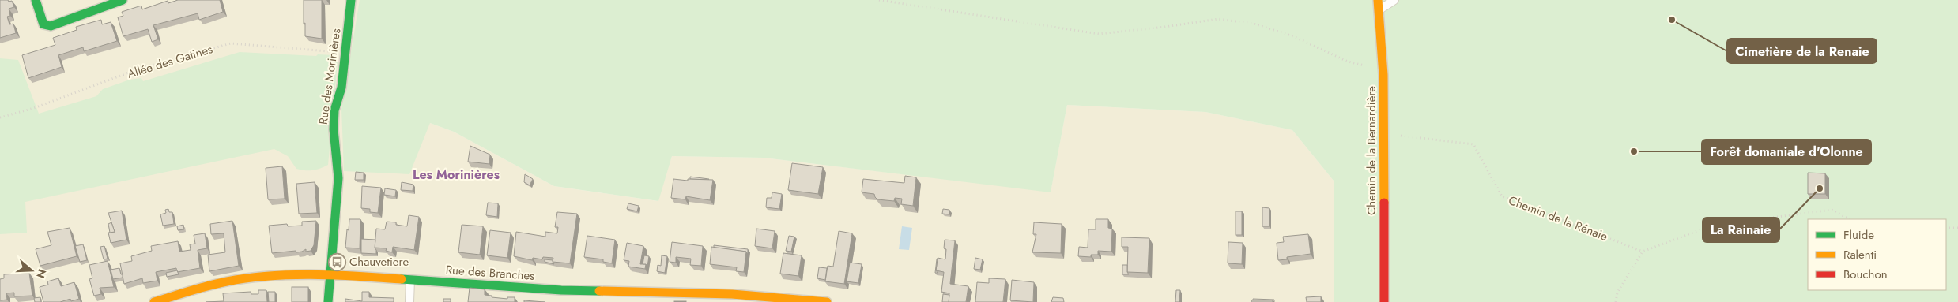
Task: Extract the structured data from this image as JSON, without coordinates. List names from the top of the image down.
{
  "streets": {
    "street": ["Rue des Morinières", "Chemin de la Bernardière", "Rue des Branches"],
    "path": ["Allée des Gatines", "Chemin de la Rénaie"]
  },
  "crossings": [
    ["Allée des Gatines", "Rue des Morinières"],
    ["Rue des Morinières", "Rue des Branches"],
    ["Chemin de la Bernardière", "Chemin de la Rénaie"]
  ],
  "districts": ["Les Morinières"],
  "places": {
    "other": ["Cimetière de la Renaie", "Forêt domaniale d'Olonne", "La Rainaie"],
    "bus stop": ["Chauvetiere"]
  },
  "legend": ["Fluide", "Ralenti", "Bouchon"],
  "north": "right"
}
